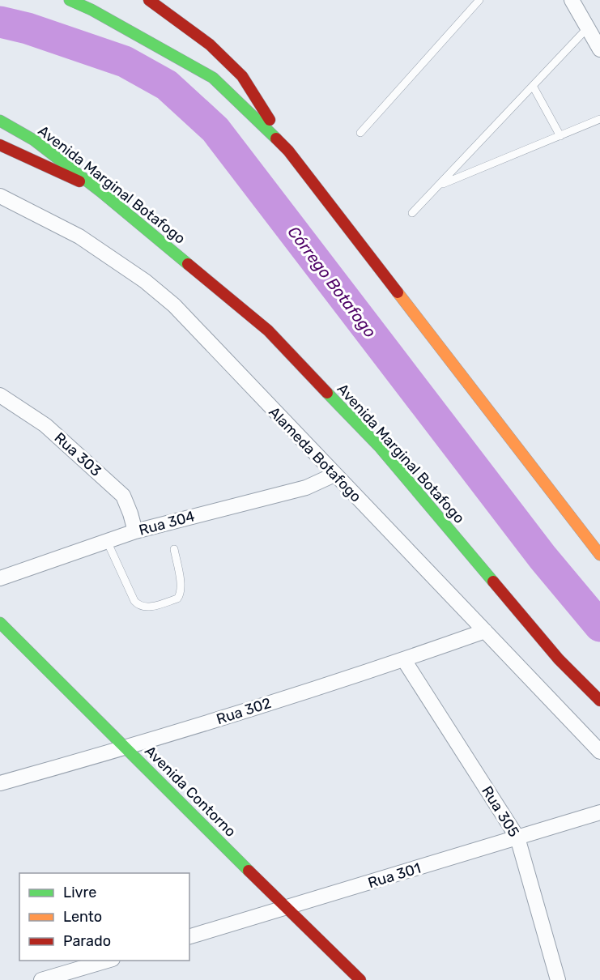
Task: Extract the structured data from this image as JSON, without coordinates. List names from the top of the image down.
{
  "streets": {
    "main road": ["Avenida Marginal Botafogo", "Avenida Contorno"],
    "street": [
      "Rua 303",
      "Alameda Botafogo",
      "Rua 304",
      "Rua 302",
      "Rua 305",
      "Rua 301"
    ]
  },
  "crossings": [
    ["Rua 303", "Rua 304"],
    ["Alameda Botafogo", "Rua 304"],
    ["Alameda Botafogo", "Rua 302"],
    ["Rua 302", "Avenida Contorno"],
    ["Rua 302", "Rua 305"],
    ["Avenida Contorno", "Rua 301"],
    ["Rua 305", "Rua 301"]
  ],
  "water": ["Córrego Botafogo"],
  "legend": ["Livre", "Lento", "Parado"]
}
